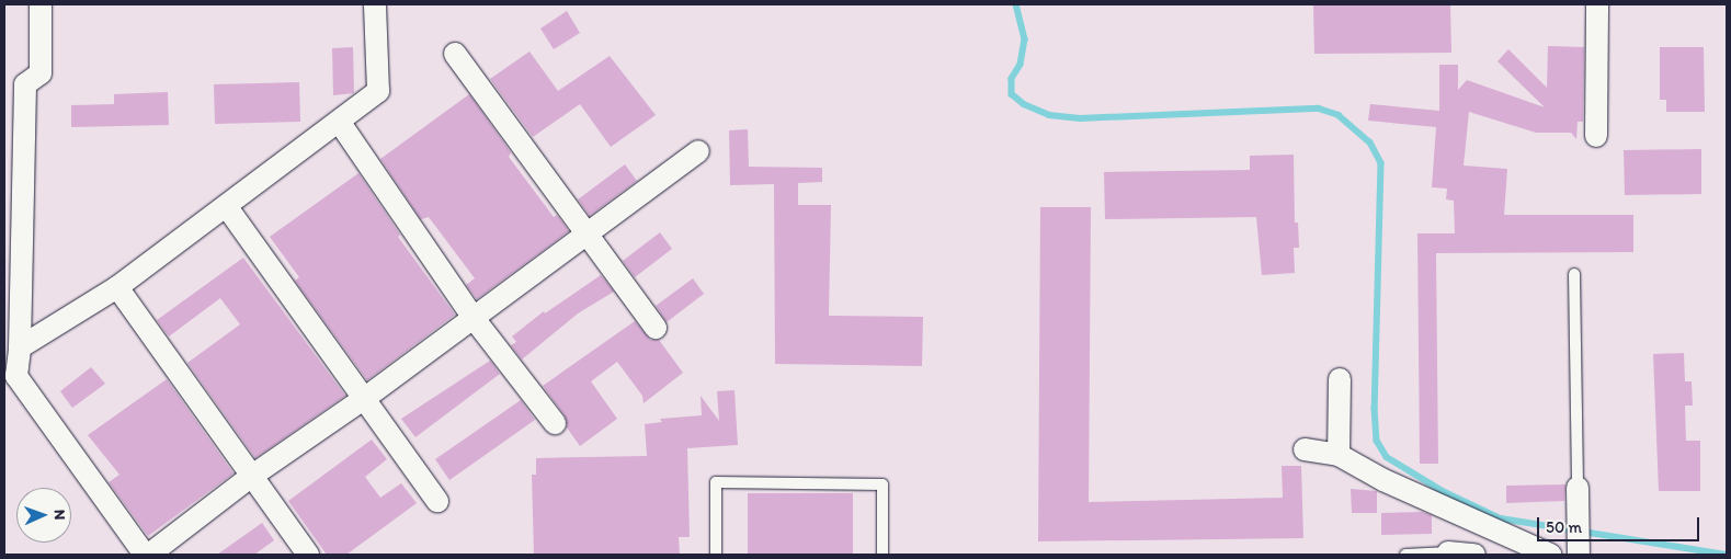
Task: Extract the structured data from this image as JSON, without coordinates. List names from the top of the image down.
{
  "scale_bar": "50 m",
  "north": "right"
}
